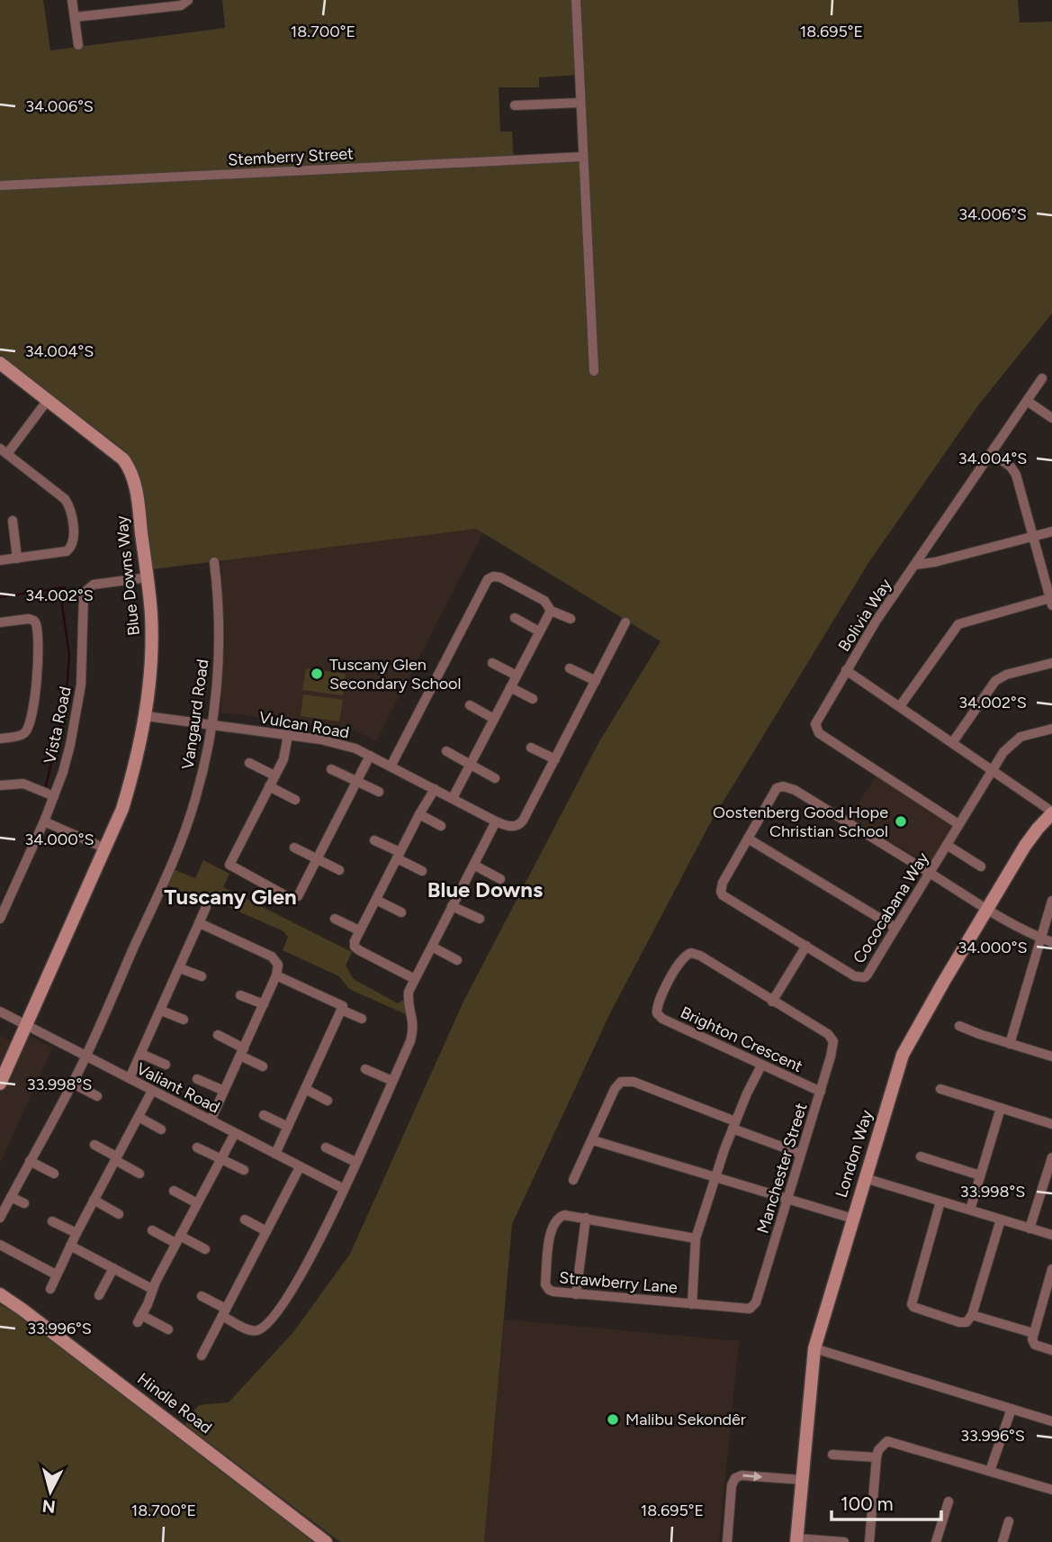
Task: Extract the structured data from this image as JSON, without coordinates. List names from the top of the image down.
{
  "streets": {
    "street": [
      "Stemberry Street",
      "Blue Downs Way",
      "Bolivia Way",
      "Vangaurd Road",
      "Vista Road",
      "Vulcan Road",
      "Cococabana Way",
      "Brighton Crescent",
      "Valiant Road",
      "London Way",
      "Manchester Street",
      "Strawberry Lane",
      "Hindle Road"
    ]
  },
  "crossings": [
    ["Blue Downs Way", "Vista Road"],
    ["Blue Downs Way", "Vulcan Road"],
    ["Blue Downs Way", "Valiant Road"],
    ["Bolivia Way", "Cococabana Way"],
    ["Vangaurd Road", "Vulcan Road"],
    ["Vangaurd Road", "Valiant Road"],
    ["Brighton Crescent", "Manchester Street"],
    ["Manchester Street", "Strawberry Lane"]
  ],
  "districts": ["Blue Downs", "Tuscany Glen"],
  "places": ["Tuscany Glen Secondary School", "Oostenberg Good Hope Christian School", "Malibu Sekondêr"],
  "scale_bar": "100 m",
  "north": "bottom",
  "coordinates": [
    "18.700°E",
    "18.695°E",
    "34.006°S",
    "34.004°S",
    "34.002°S",
    "34.000°S",
    "33.998°S",
    "33.996°S"
  ]
}
